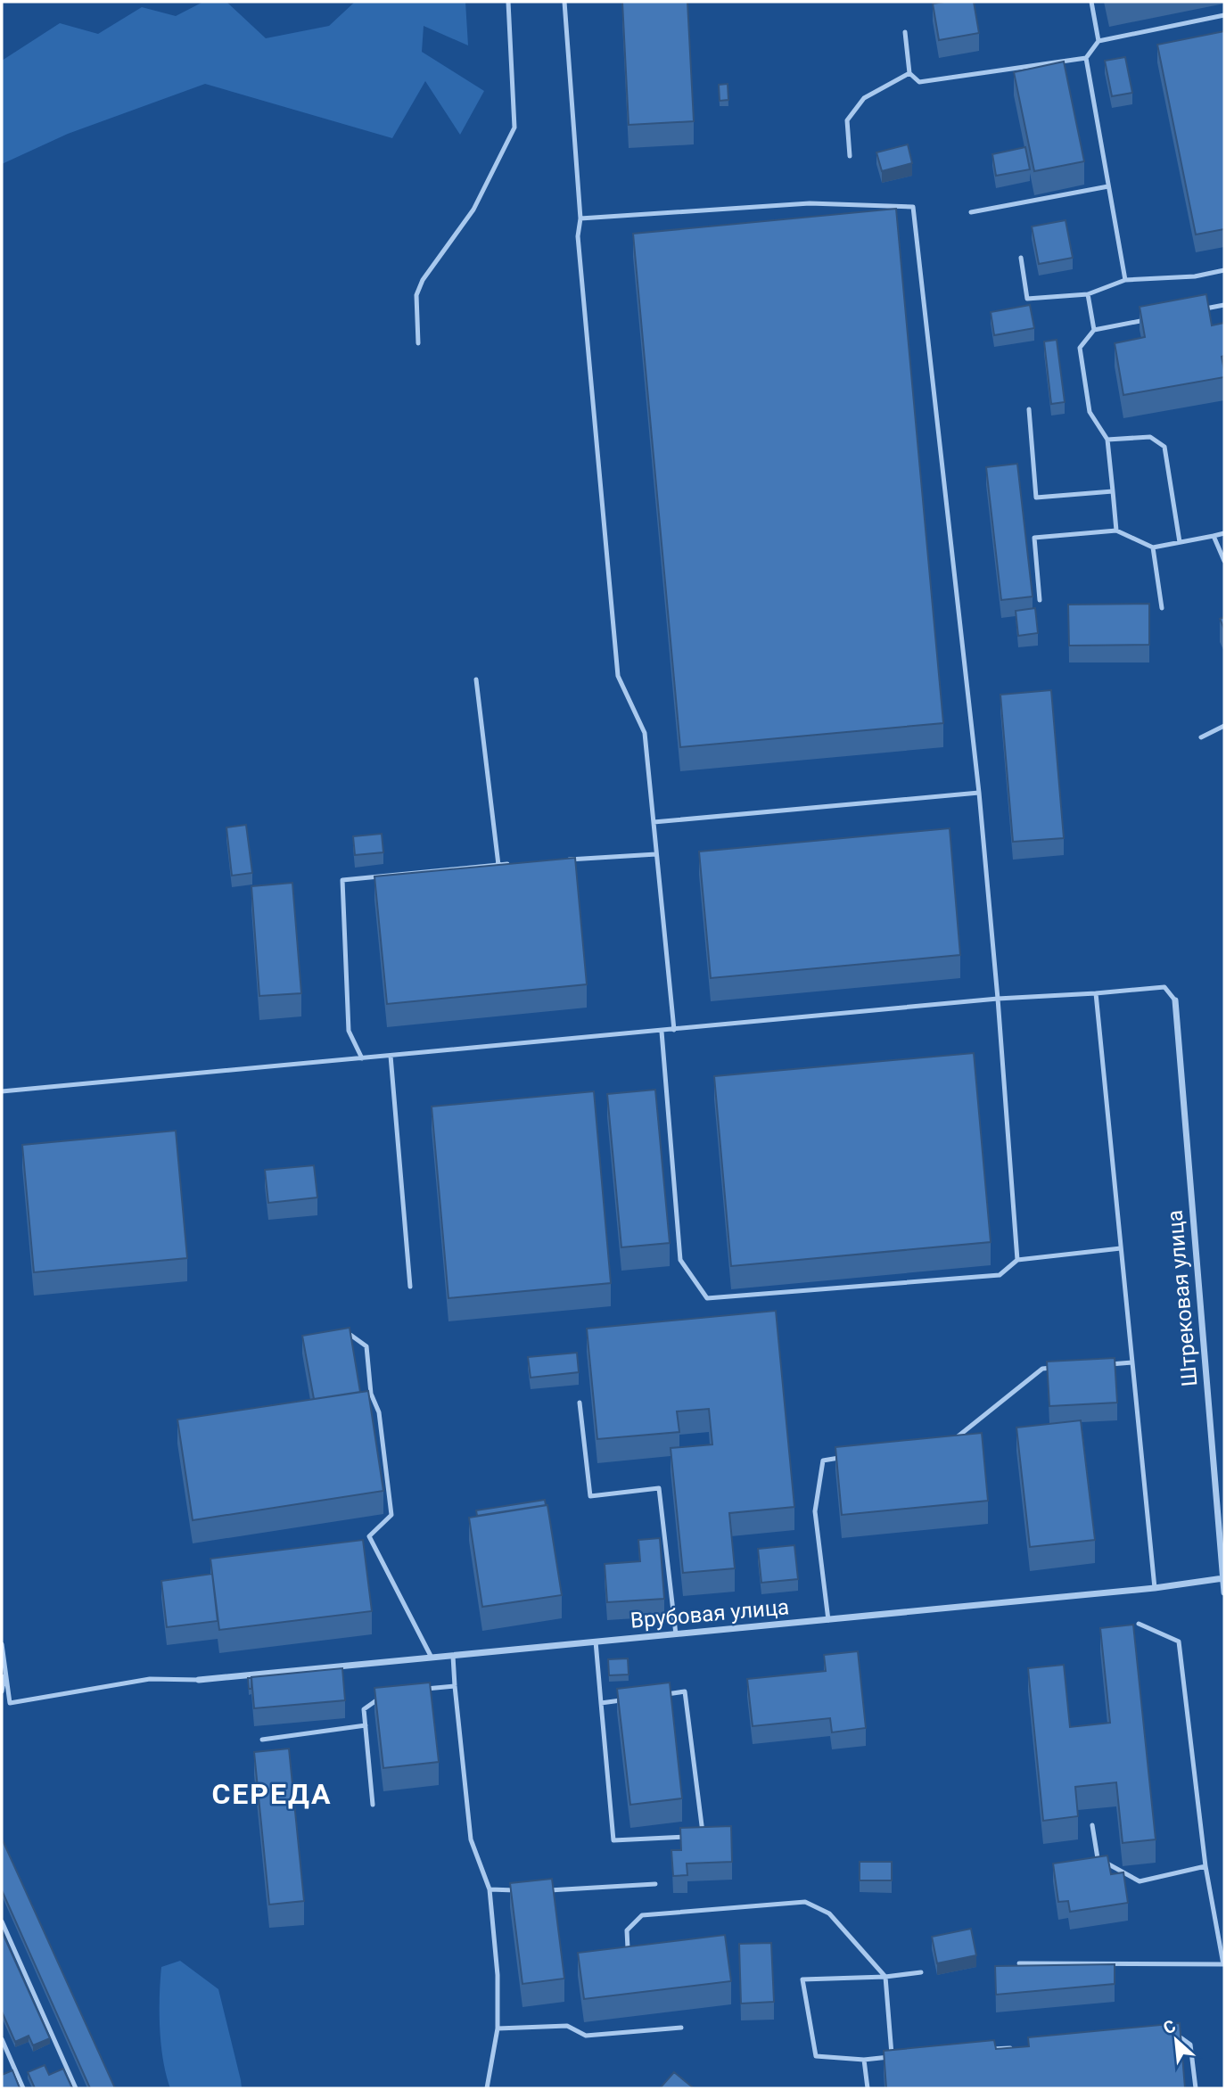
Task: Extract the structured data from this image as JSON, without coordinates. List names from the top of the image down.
{
  "streets": {
    "street": ["Штрековая улица", "Врубовая улица"]
  },
  "crossings": [
    ["Штрековая улица", "Врубовая улица"]
  ],
  "districts": ["СЕРЕДА"],
  "north": "top left"
}
